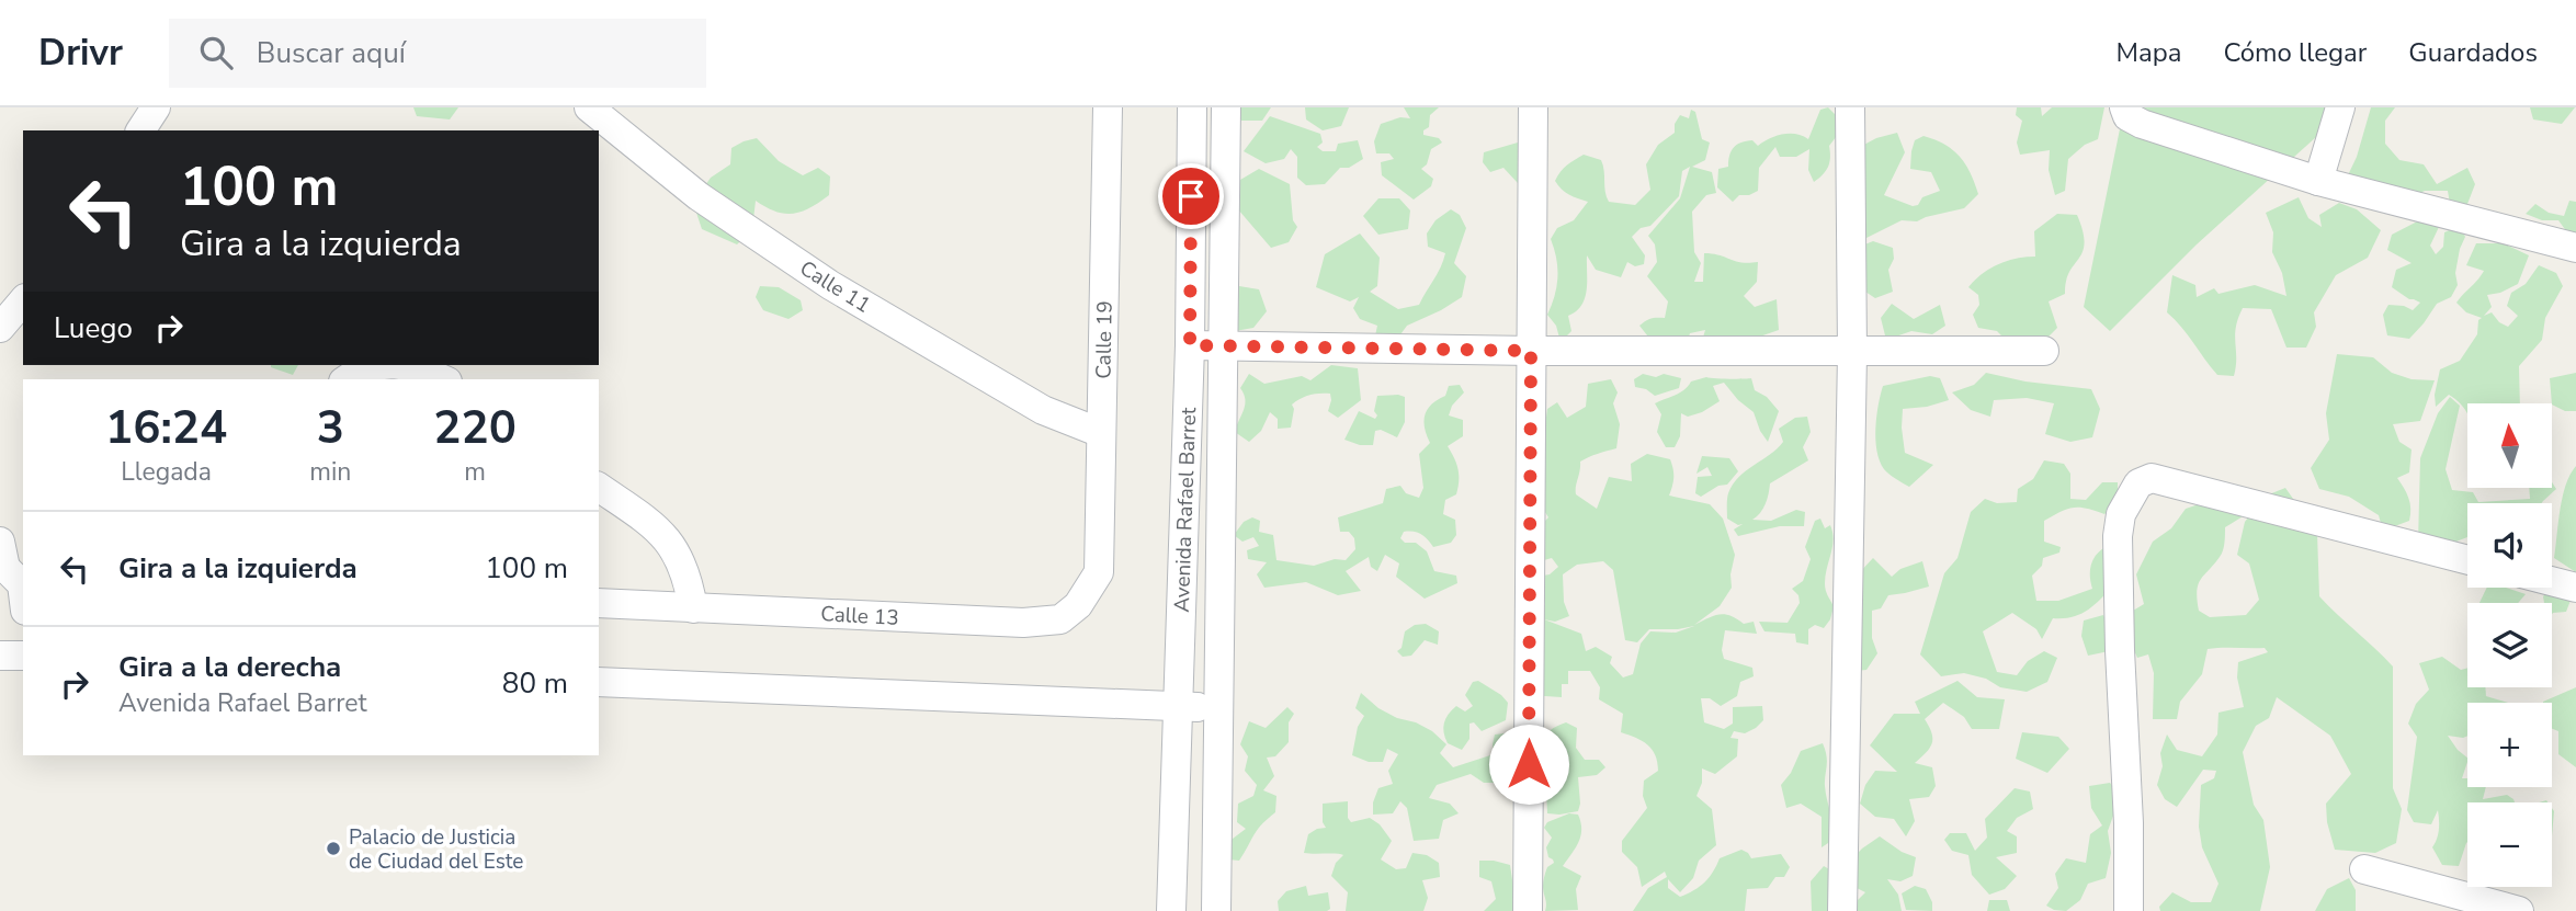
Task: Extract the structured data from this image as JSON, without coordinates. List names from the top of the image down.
{
  "streets": {
    "street": [
      "Calle 11",
      "Calle 19",
      "Avenida Rafael Barret",
      "Calle 13"
    ]
  },
  "crossings": [
    ["Calle 11", "Calle 19"],
    ["Calle 19", "Calle 13"]
  ],
  "places": ["Palacio de Justicia de Ciudad del Este"],
  "north": "top",
  "page": {
    "header": "Drivr",
    "search": "Buscar aquí",
    "nav": ["Mapa", "Cómo llegar", "Guardados"],
    "turn": ["100 m", "Gira a la izquierda"],
    "then": "Luego",
    "eta": [
      "16:24",
      "Llegada",
      "3",
      "min",
      "220",
      "m"
    ],
    "map_buttons": ["+", "−"],
    "list": [
      {
        "name": "Gira a la izquierda",
        "value": "100 m"
      },
      {
        "name": "Gira a la derecha",
        "note": "Avenida Rafael Barret",
        "value": "80 m"
      }
    ]
  }
}
